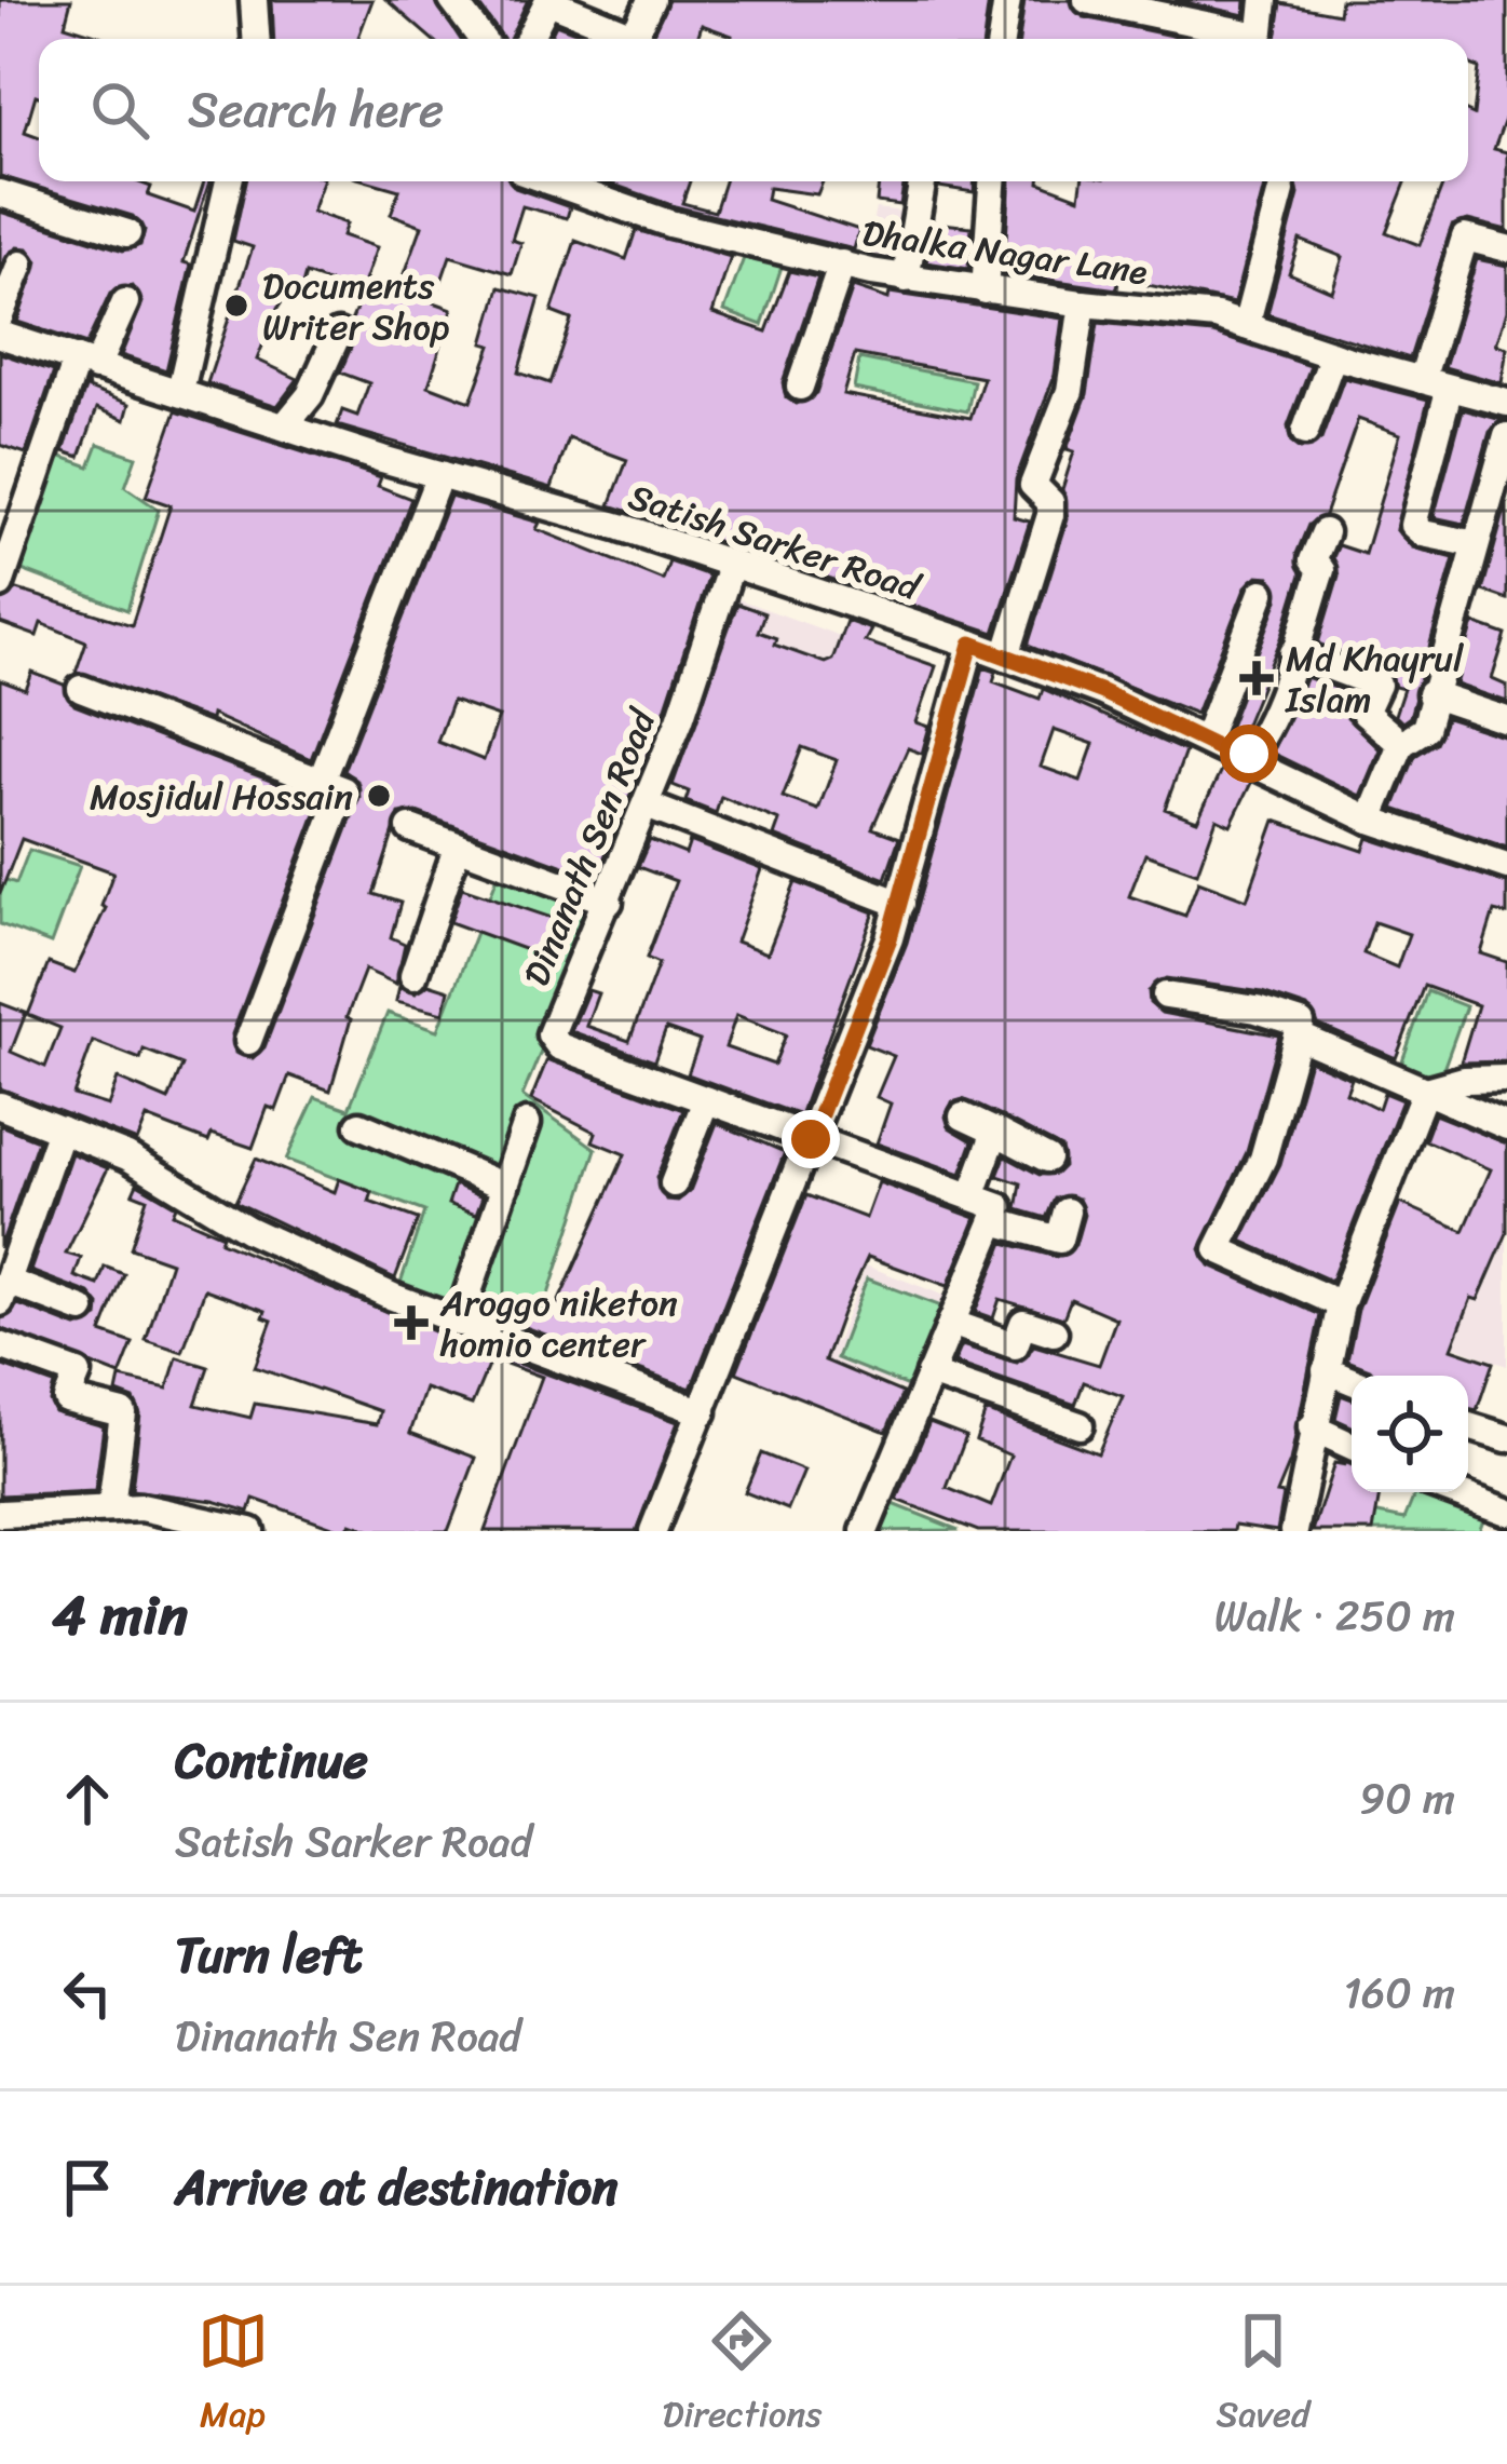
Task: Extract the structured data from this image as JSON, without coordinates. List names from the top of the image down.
{
  "streets": {
    "street": ["Dhalka Nagar Lane", "Satish Sarker Road", "Dinanath Sen Road"]
  },
  "crossings": [
    ["Satish Sarker Road", "Dinanath Sen Road"]
  ],
  "places": {
    "other": ["Documents Writer Shop", "Mosjidul Hossain"],
    "health": ["Md Khayrul Islam", "Aroggo niketon homio center"]
  },
  "page": {
    "search": "Search here",
    "heading": ["4 min", "Walk · 250 m"],
    "list": [
      ["Continue", "Satish Sarker Road", "90 m"],
      ["Turn left", "Dinanath Sen Road", "160 m"],
      "Arrive at destination"
    ],
    "nav": ["Map", "Directions", "Saved"]
  }
}
